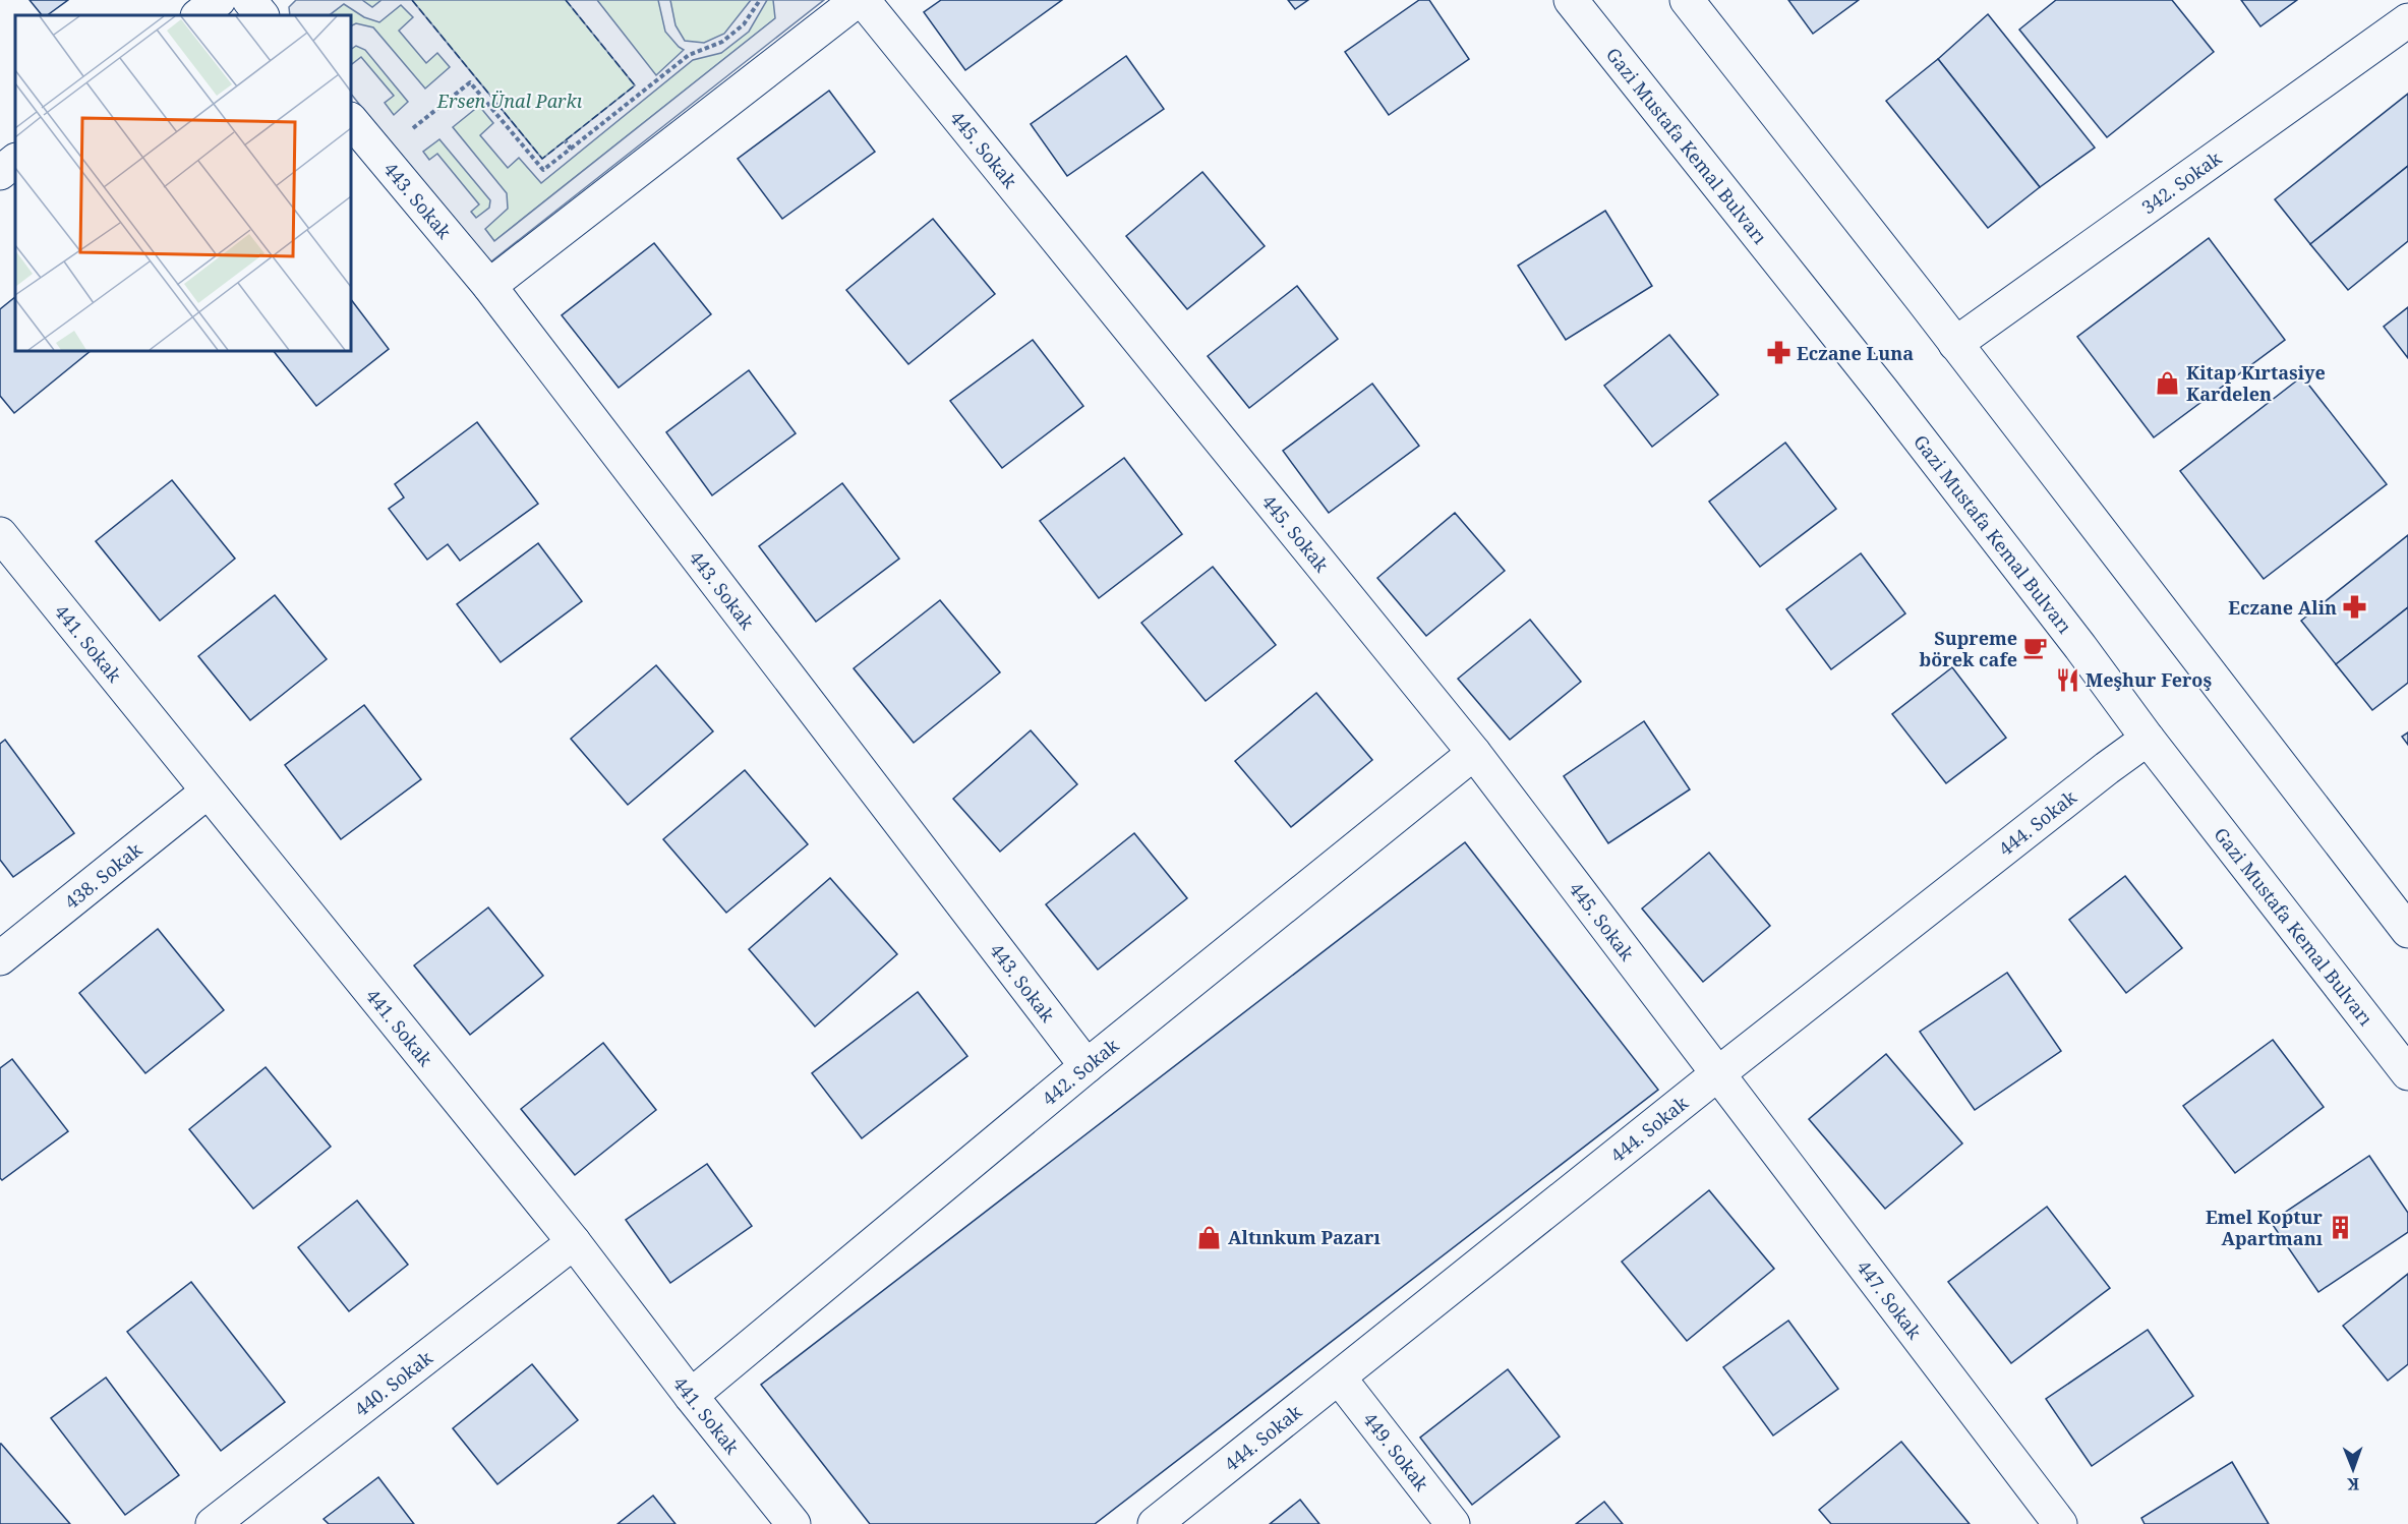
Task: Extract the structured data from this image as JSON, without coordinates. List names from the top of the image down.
{
  "streets": {
    "street": [
      "Gazi Mustafa Kemal Bulvarı",
      "445. Sokak",
      "342. Sokak",
      "443. Sokak",
      "441. Sokak",
      "444. Sokak",
      "438. Sokak",
      "442. Sokak",
      "447. Sokak",
      "440. Sokak",
      "449. Sokak"
    ]
  },
  "crossings": [
    ["Gazi Mustafa Kemal Bulvarı", "444. Sokak"],
    ["445. Sokak", "444. Sokak"],
    ["445. Sokak", "442. Sokak"],
    ["445. Sokak", "447. Sokak"],
    ["443. Sokak", "442. Sokak"],
    ["441. Sokak", "438. Sokak"],
    ["441. Sokak", "442. Sokak"],
    ["441. Sokak", "440. Sokak"],
    ["444. Sokak", "447. Sokak"],
    ["444. Sokak", "449. Sokak"]
  ],
  "parks": ["Ersen Ünal Parkı"],
  "places": {
    "pharmacy": ["Eczane Luna", "Eczane Alin"],
    "shop": ["Kitap Kırtasiye Kardelen", "Altınkum Pazarı"],
    "cafe": ["Supreme börek cafe"],
    "restaurant": ["Meşhur Feroş"],
    "building": ["Emel Koptur Apartmanı"]
  },
  "north": "bottom"
}
